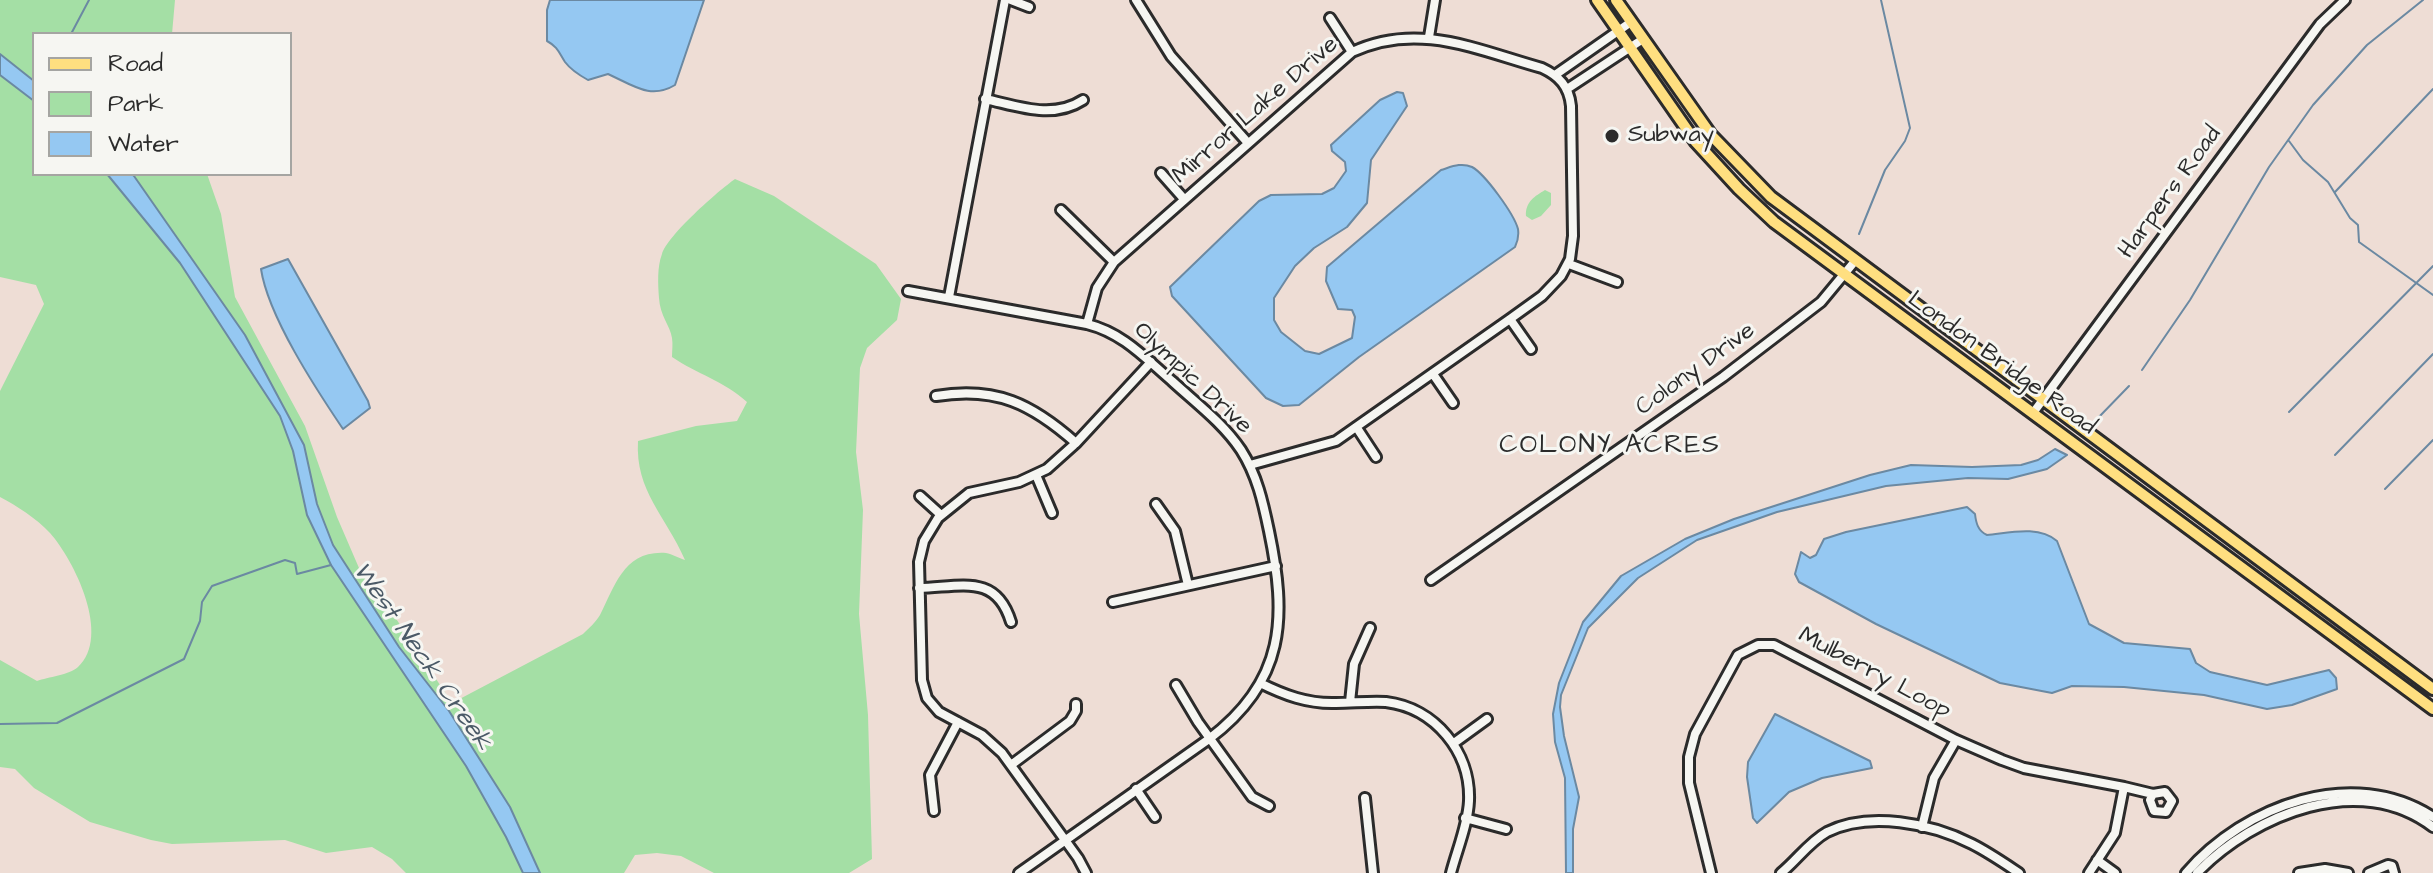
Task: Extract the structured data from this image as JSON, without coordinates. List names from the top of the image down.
{
  "streets": {
    "main road": ["London Bridge Road"],
    "street": [
      "Mirror Lake Drive",
      "Harpers Road",
      "Colony Drive",
      "Olympic Drive",
      "Mulberry Loop"
    ]
  },
  "crossings": [
    ["Mirror Lake Drive", "Olympic Drive"],
    ["Harpers Road", "London Bridge Road"],
    ["London Bridge Road", "Colony Drive"]
  ],
  "districts": ["COLONY ACRES"],
  "water": ["West Neck Creek"],
  "places": ["Subway"],
  "legend": ["Road", "Park", "Water"]
}
